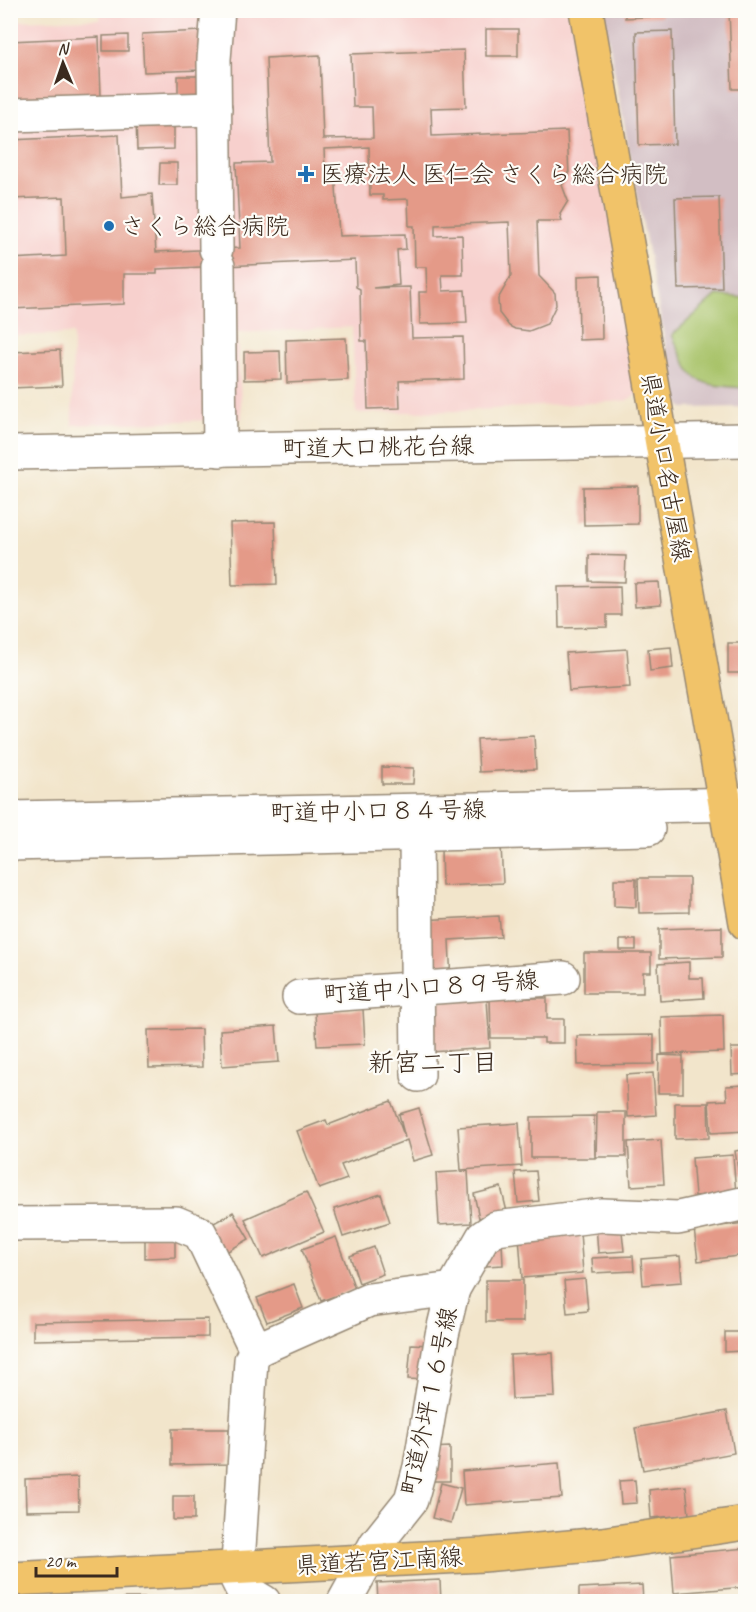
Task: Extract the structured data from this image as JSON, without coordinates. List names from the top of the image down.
{
  "streets": {
    "main road": ["県道小口名古屋線", "県道若宮江南線"],
    "street": [
      "町道大口桃花台線",
      "町道中小口８４号線",
      "町道中小口８９号線",
      "町道外坪１６号線"
    ]
  },
  "crossings": [
    ["町道大口桃花台線", "県道小口名古屋線"],
    ["県道小口名古屋線", "町道中小口８４号線"],
    ["町道外坪１６号線", "県道若宮江南線"]
  ],
  "districts": ["新宮二丁目"],
  "places": {
    "health": ["医療法人 医仁会 さくら総合病院"],
    "other": ["さくら総合病院"]
  },
  "scale_bar": "20 m",
  "north": "top"
}
